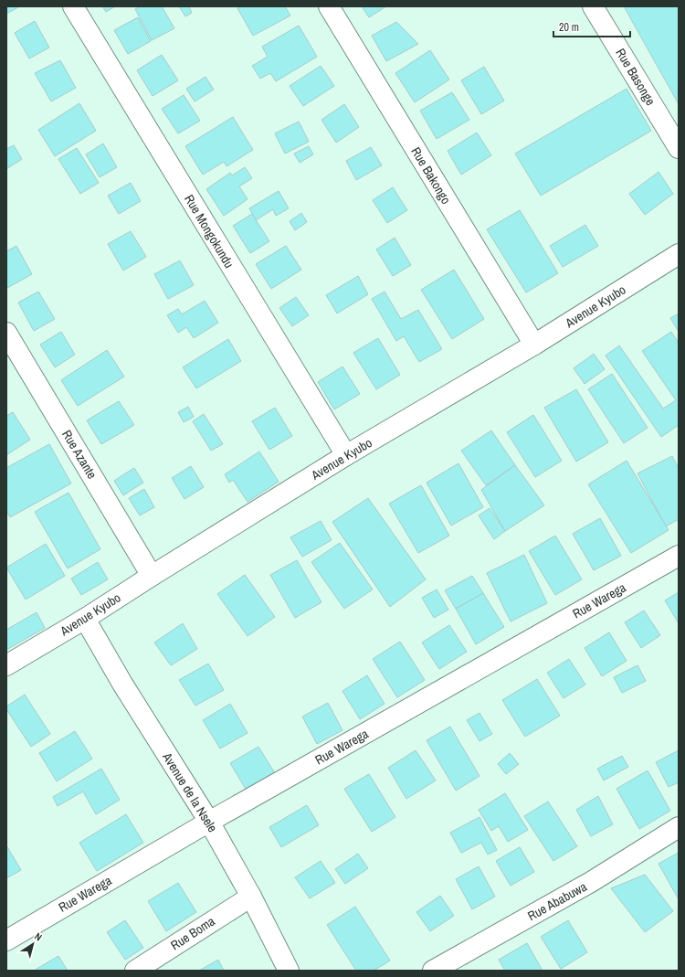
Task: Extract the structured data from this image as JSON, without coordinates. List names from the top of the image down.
{
  "streets": {
    "street": [
      "Rue Basonge",
      "Rue Bakongo",
      "Rue Mongokundu",
      "Avenue Kyubo",
      "Rue Azante",
      "Rue Warega",
      "Avenue de la Nsele",
      "Rue Ababuwa",
      "Rue Boma"
    ]
  },
  "crossings": [
    ["Rue Bakongo", "Avenue Kyubo"],
    ["Rue Mongokundu", "Avenue Kyubo"],
    ["Avenue Kyubo", "Rue Azante"],
    ["Avenue Kyubo", "Avenue de la Nsele"],
    ["Rue Warega", "Avenue de la Nsele"],
    ["Avenue de la Nsele", "Rue Boma"]
  ],
  "scale_bar": "20 m",
  "north": "top right"
}
